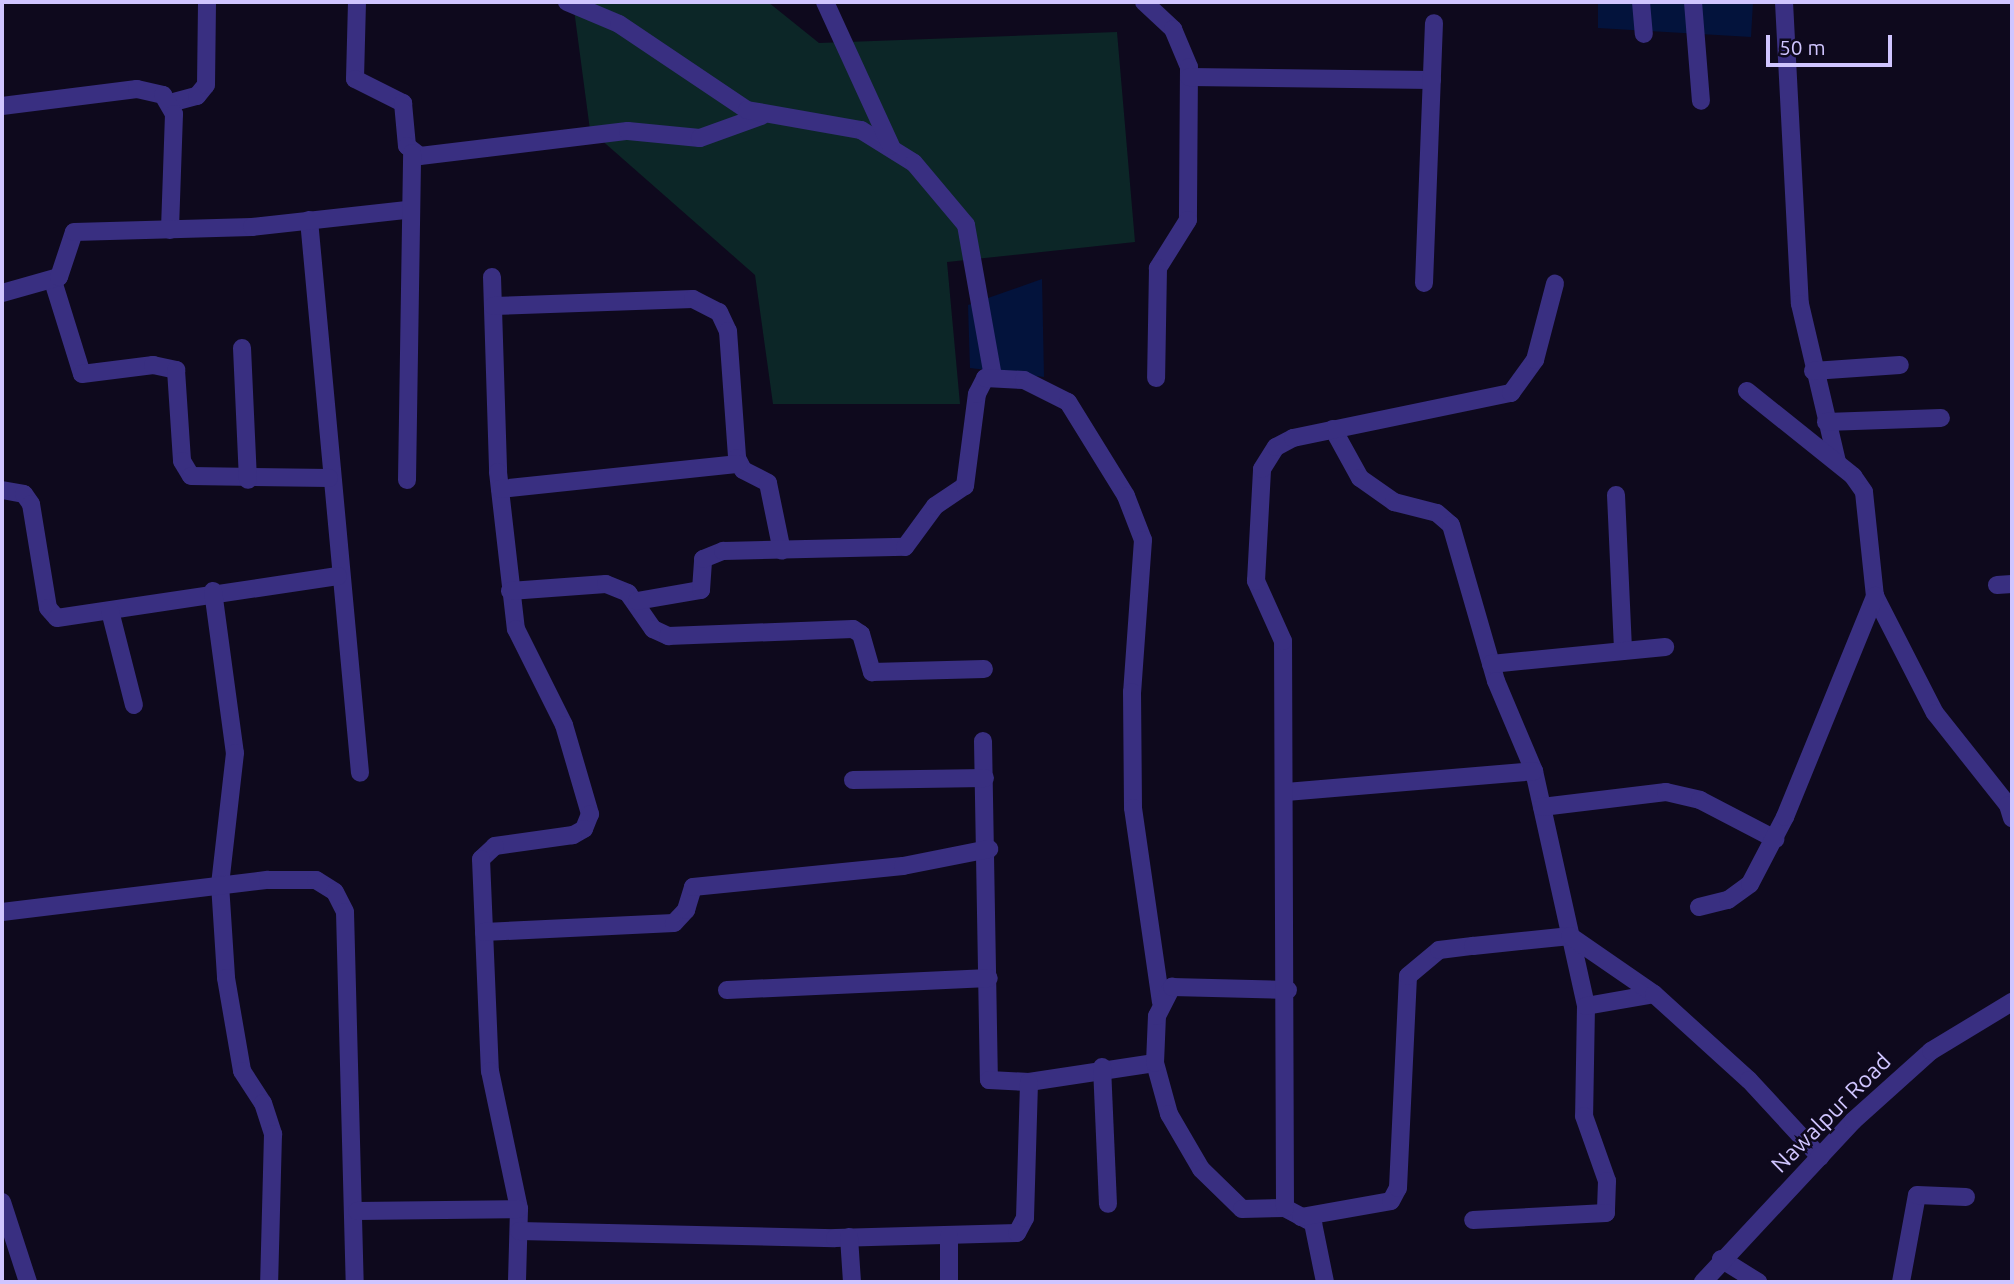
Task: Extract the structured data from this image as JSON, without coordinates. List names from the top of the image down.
{
  "streets": {
    "street": ["Nawalpur Road"]
  },
  "scale_bar": "50 m"
}
